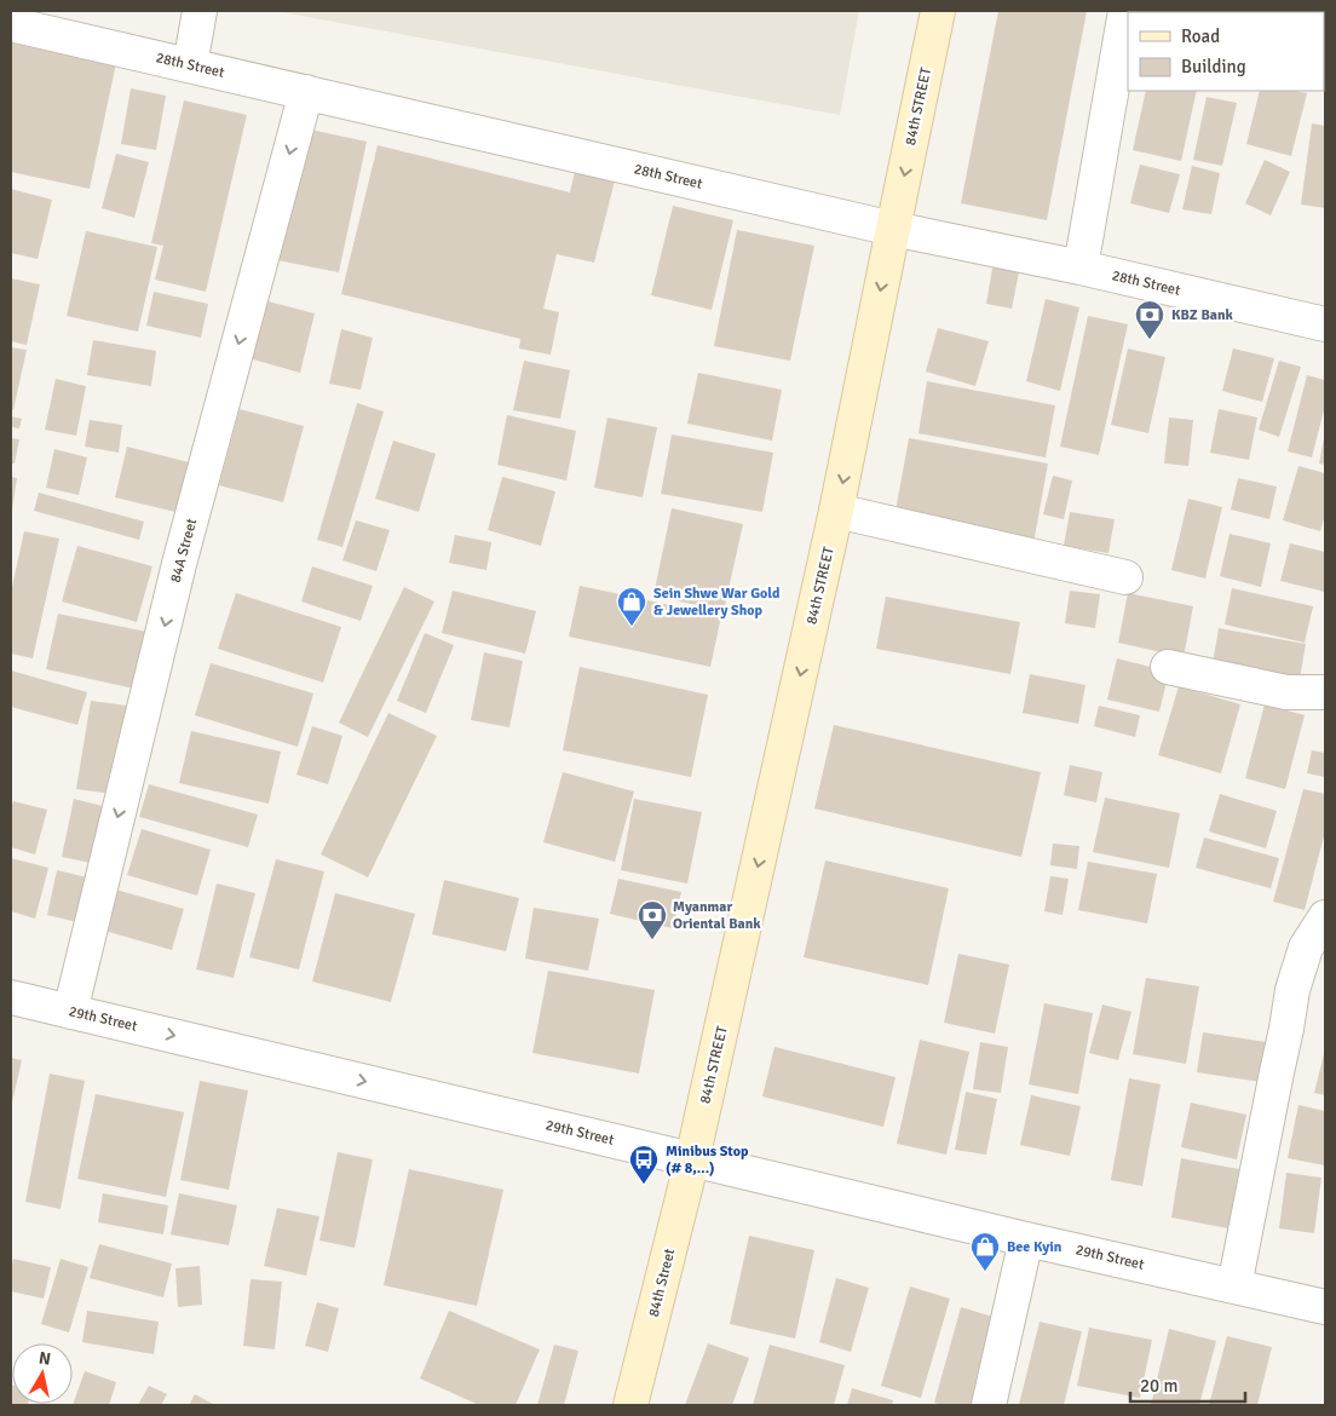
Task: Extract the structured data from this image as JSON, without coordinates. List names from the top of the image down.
{
  "streets": {
    "main road": ["84th STREET", "84th Street"],
    "street": ["28th Street", "84A Street", "29th Street"]
  },
  "crossings": [
    ["28th Street", "84th STREET"],
    ["28th Street", "84A Street"],
    ["84th STREET", "29th Street"],
    ["84th STREET", "84th Street"],
    ["84A Street", "29th Street"],
    ["29th Street", "84th Street"]
  ],
  "one_way": ["84th STREET", "84A Street", "29th Street"],
  "places": {
    "bank": ["KBZ Bank", "Myanmar Oriental Bank"],
    "shop": ["Sein Shwe War Gold & Jewellery Shop", "Bee Kyin"],
    "bus stop": ["Minibus Stop (# 8,...)"]
  },
  "legend": ["Road", "Building"],
  "scale_bar": "20 m",
  "north": "top"
}
